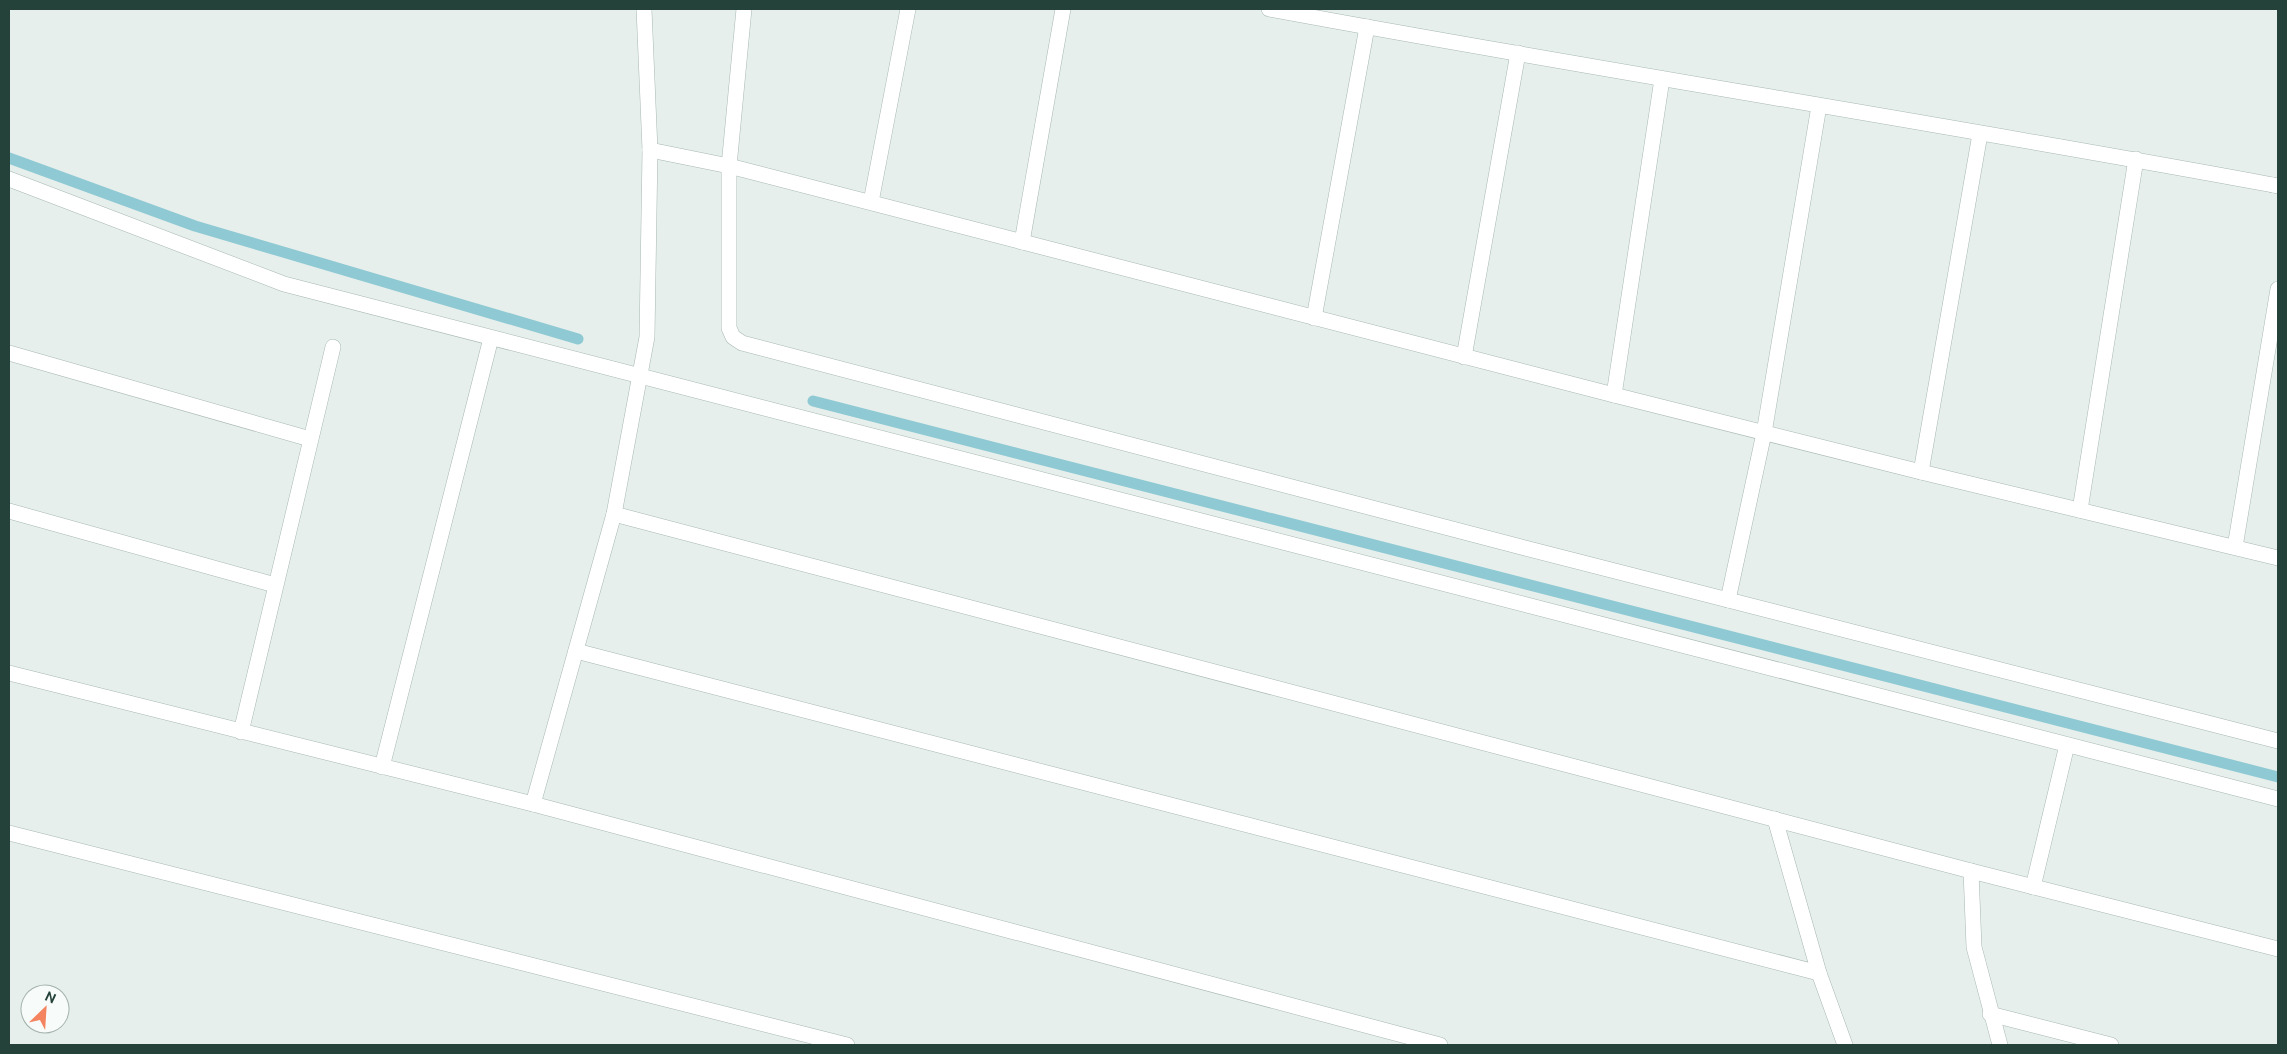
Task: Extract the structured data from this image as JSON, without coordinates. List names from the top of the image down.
{
  "north": "top right"
}
